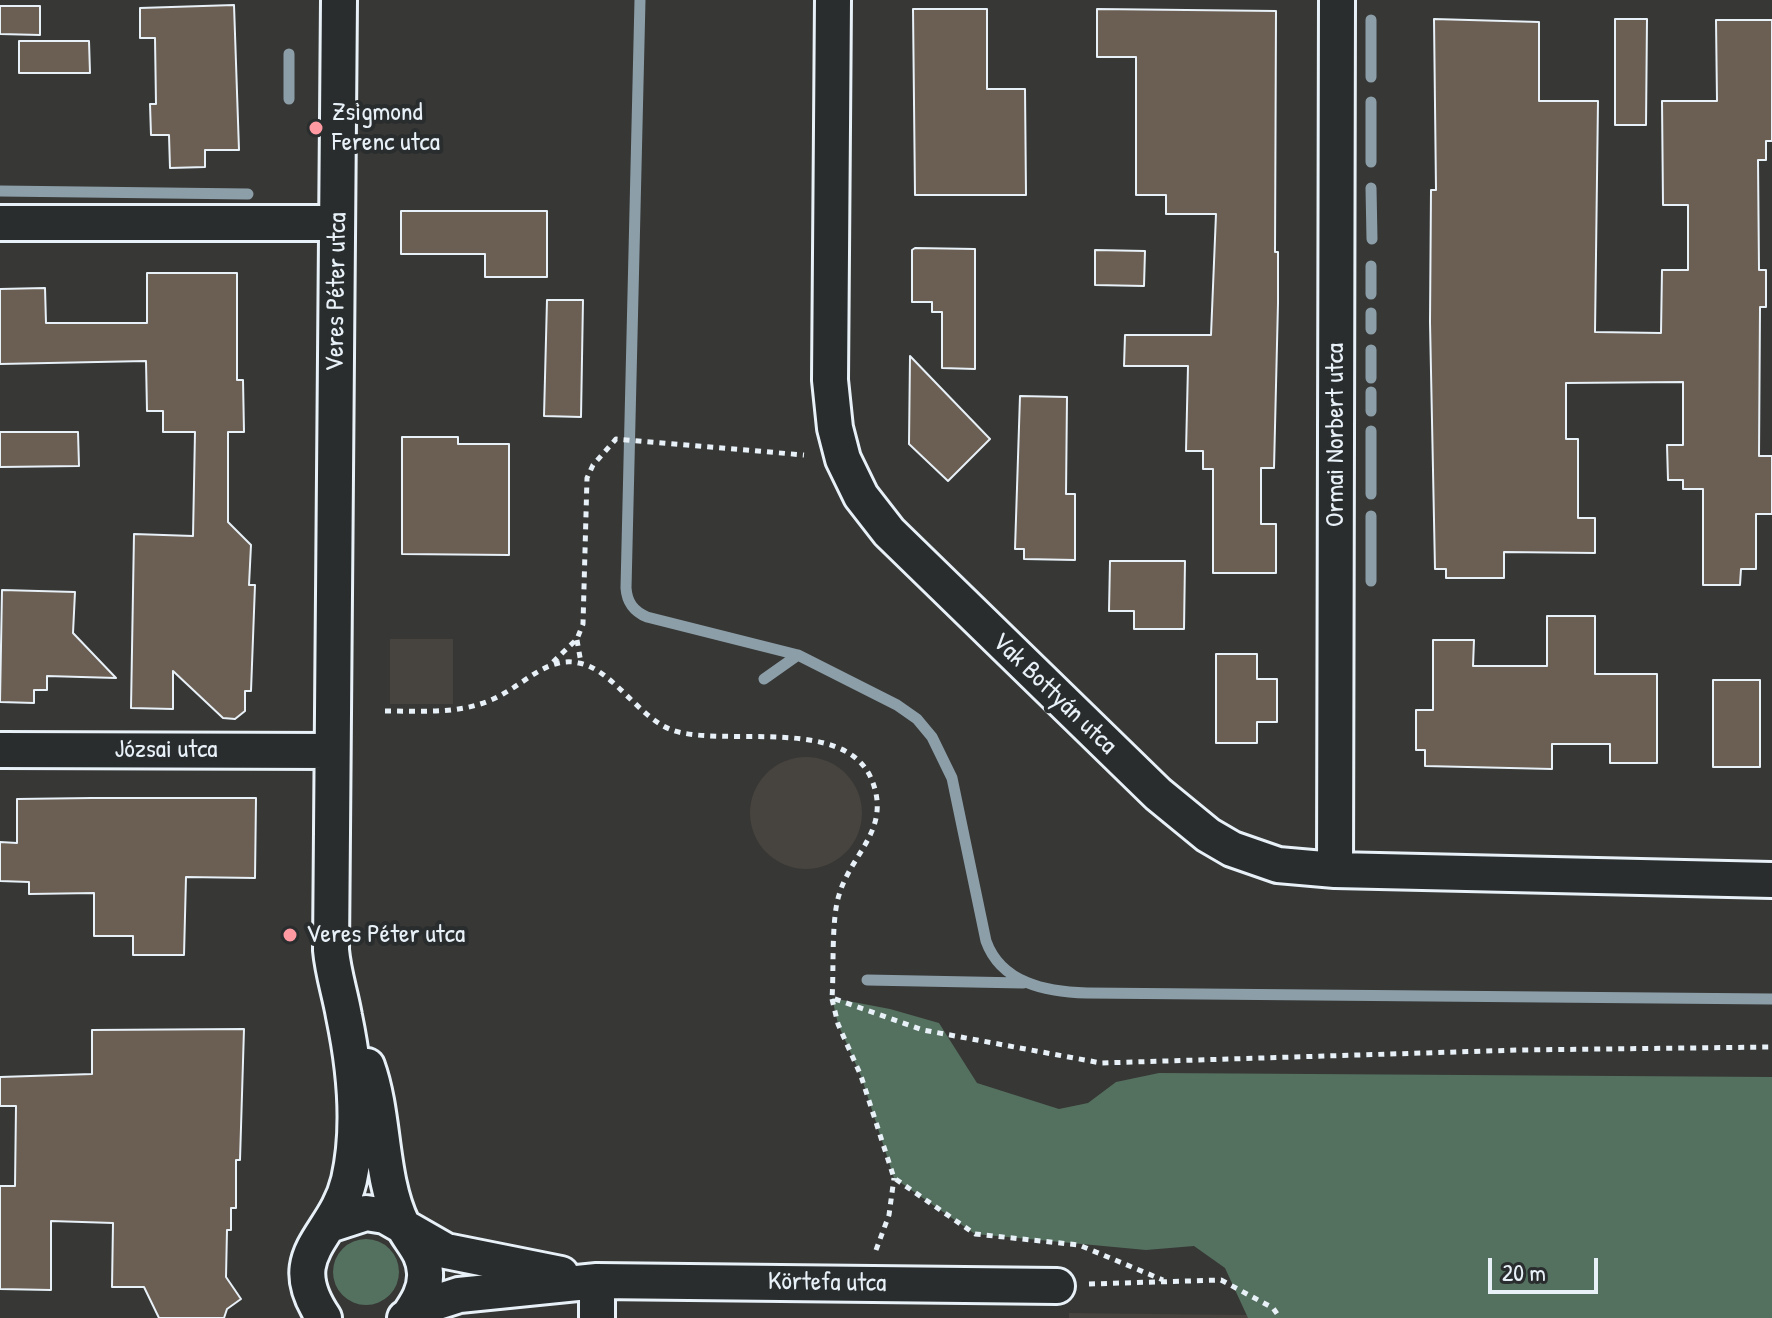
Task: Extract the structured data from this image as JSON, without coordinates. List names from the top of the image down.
{
  "streets": {
    "street": [
      "Veres Péter utca",
      "Ormai Norbert utca",
      "Vak Bottyán utca",
      "Józsai utca",
      "Körtefa utca"
    ]
  },
  "crossings": [
    ["Veres Péter utca", "Józsai utca"],
    ["Veres Péter utca", "Körtefa utca"],
    ["Ormai Norbert utca", "Vak Bottyán utca"]
  ],
  "places": ["Zsigmond Ferenc utca", "Veres Péter utca"],
  "scale_bar": "20 m"
}
